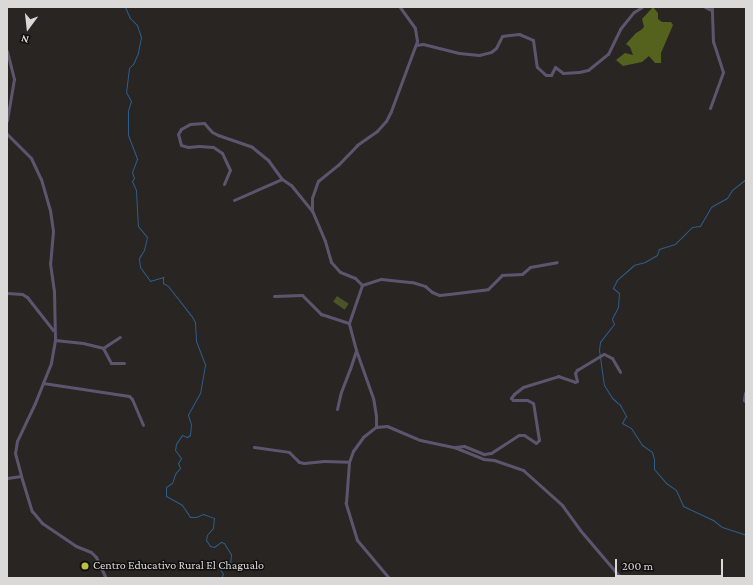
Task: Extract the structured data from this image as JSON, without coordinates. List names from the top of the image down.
{
  "places": ["Centro Educativo Rural El Chagualo"],
  "scale_bar": "200 m",
  "north": "bottom"
}
